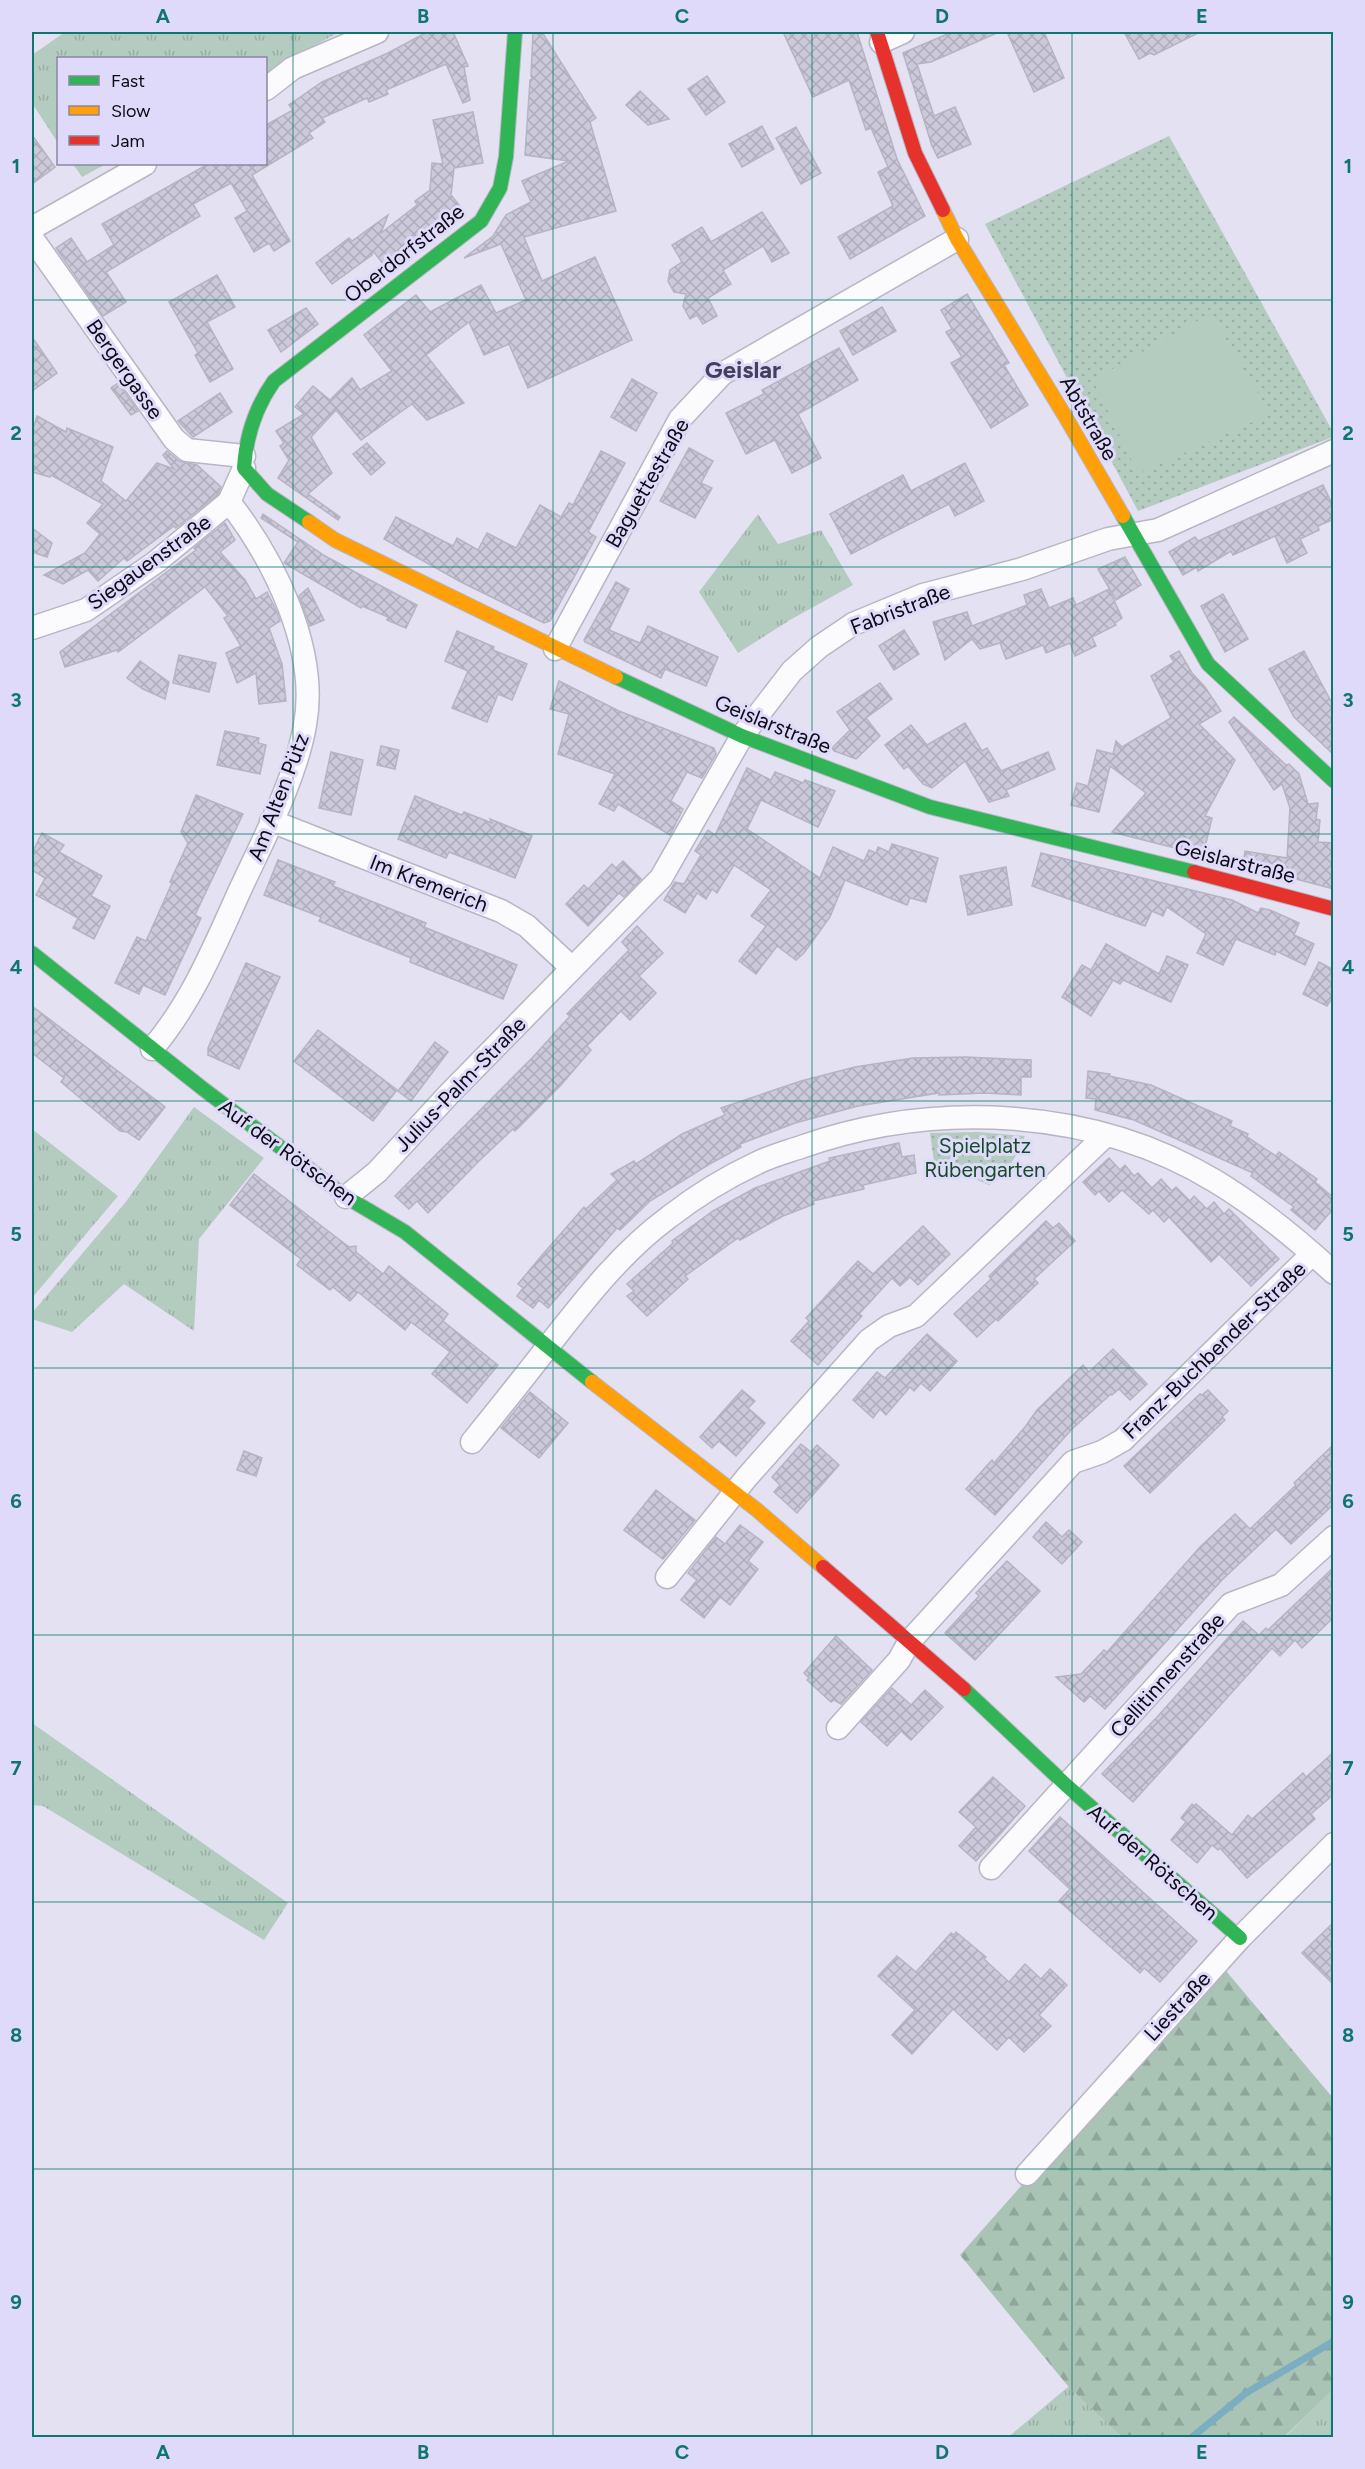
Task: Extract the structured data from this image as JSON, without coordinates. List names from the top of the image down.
{
  "streets": {
    "street": [
      "Oberdorfstraße",
      "Bergergasse",
      "Abtstraße",
      "Baguettestraße",
      "Siegauenstraße",
      "Fabristraße",
      "Geislarstraße",
      "Am Alten Pütz",
      "Im Kremerich",
      "Julius-Palm-Straße",
      "Auf der Rötschen",
      "Franz-Buchbender-Straße",
      "Cellitinnenstraße",
      "Liestraße"
    ]
  },
  "crossings": [
    ["Oberdorfstraße", "Bergergasse"],
    ["Oberdorfstraße", "Siegauenstraße"],
    ["Oberdorfstraße", "Geislarstraße"],
    ["Bergergasse", "Siegauenstraße"],
    ["Bergergasse", "Geislarstraße"],
    ["Abtstraße", "Baguettestraße"],
    ["Abtstraße", "Fabristraße"],
    ["Baguettestraße", "Geislarstraße"],
    ["Siegauenstraße", "Geislarstraße"],
    ["Siegauenstraße", "Am Alten Pütz"],
    ["Fabristraße", "Geislarstraße"],
    ["Fabristraße", "Im Kremerich"],
    ["Fabristraße", "Julius-Palm-Straße"],
    ["Am Alten Pütz", "Im Kremerich"],
    ["Am Alten Pütz", "Auf der Rötschen"],
    ["Im Kremerich", "Julius-Palm-Straße"],
    ["Julius-Palm-Straße", "Auf der Rötschen"],
    ["Auf der Rötschen", "Franz-Buchbender-Straße"],
    ["Auf der Rötschen", "Cellitinnenstraße"],
    ["Auf der Rötschen", "Liestraße"]
  ],
  "districts": ["Geislar"],
  "parks": ["Spielplatz Rübengarten"],
  "legend": ["Fast", "Slow", "Jam"],
  "grid": {
    "columns": [
      "A",
      "B",
      "C",
      "D",
      "E"
    ],
    "rows": [
      "1",
      "2",
      "3",
      "4",
      "5",
      "6",
      "7",
      "8",
      "9"
    ]
  }
}
